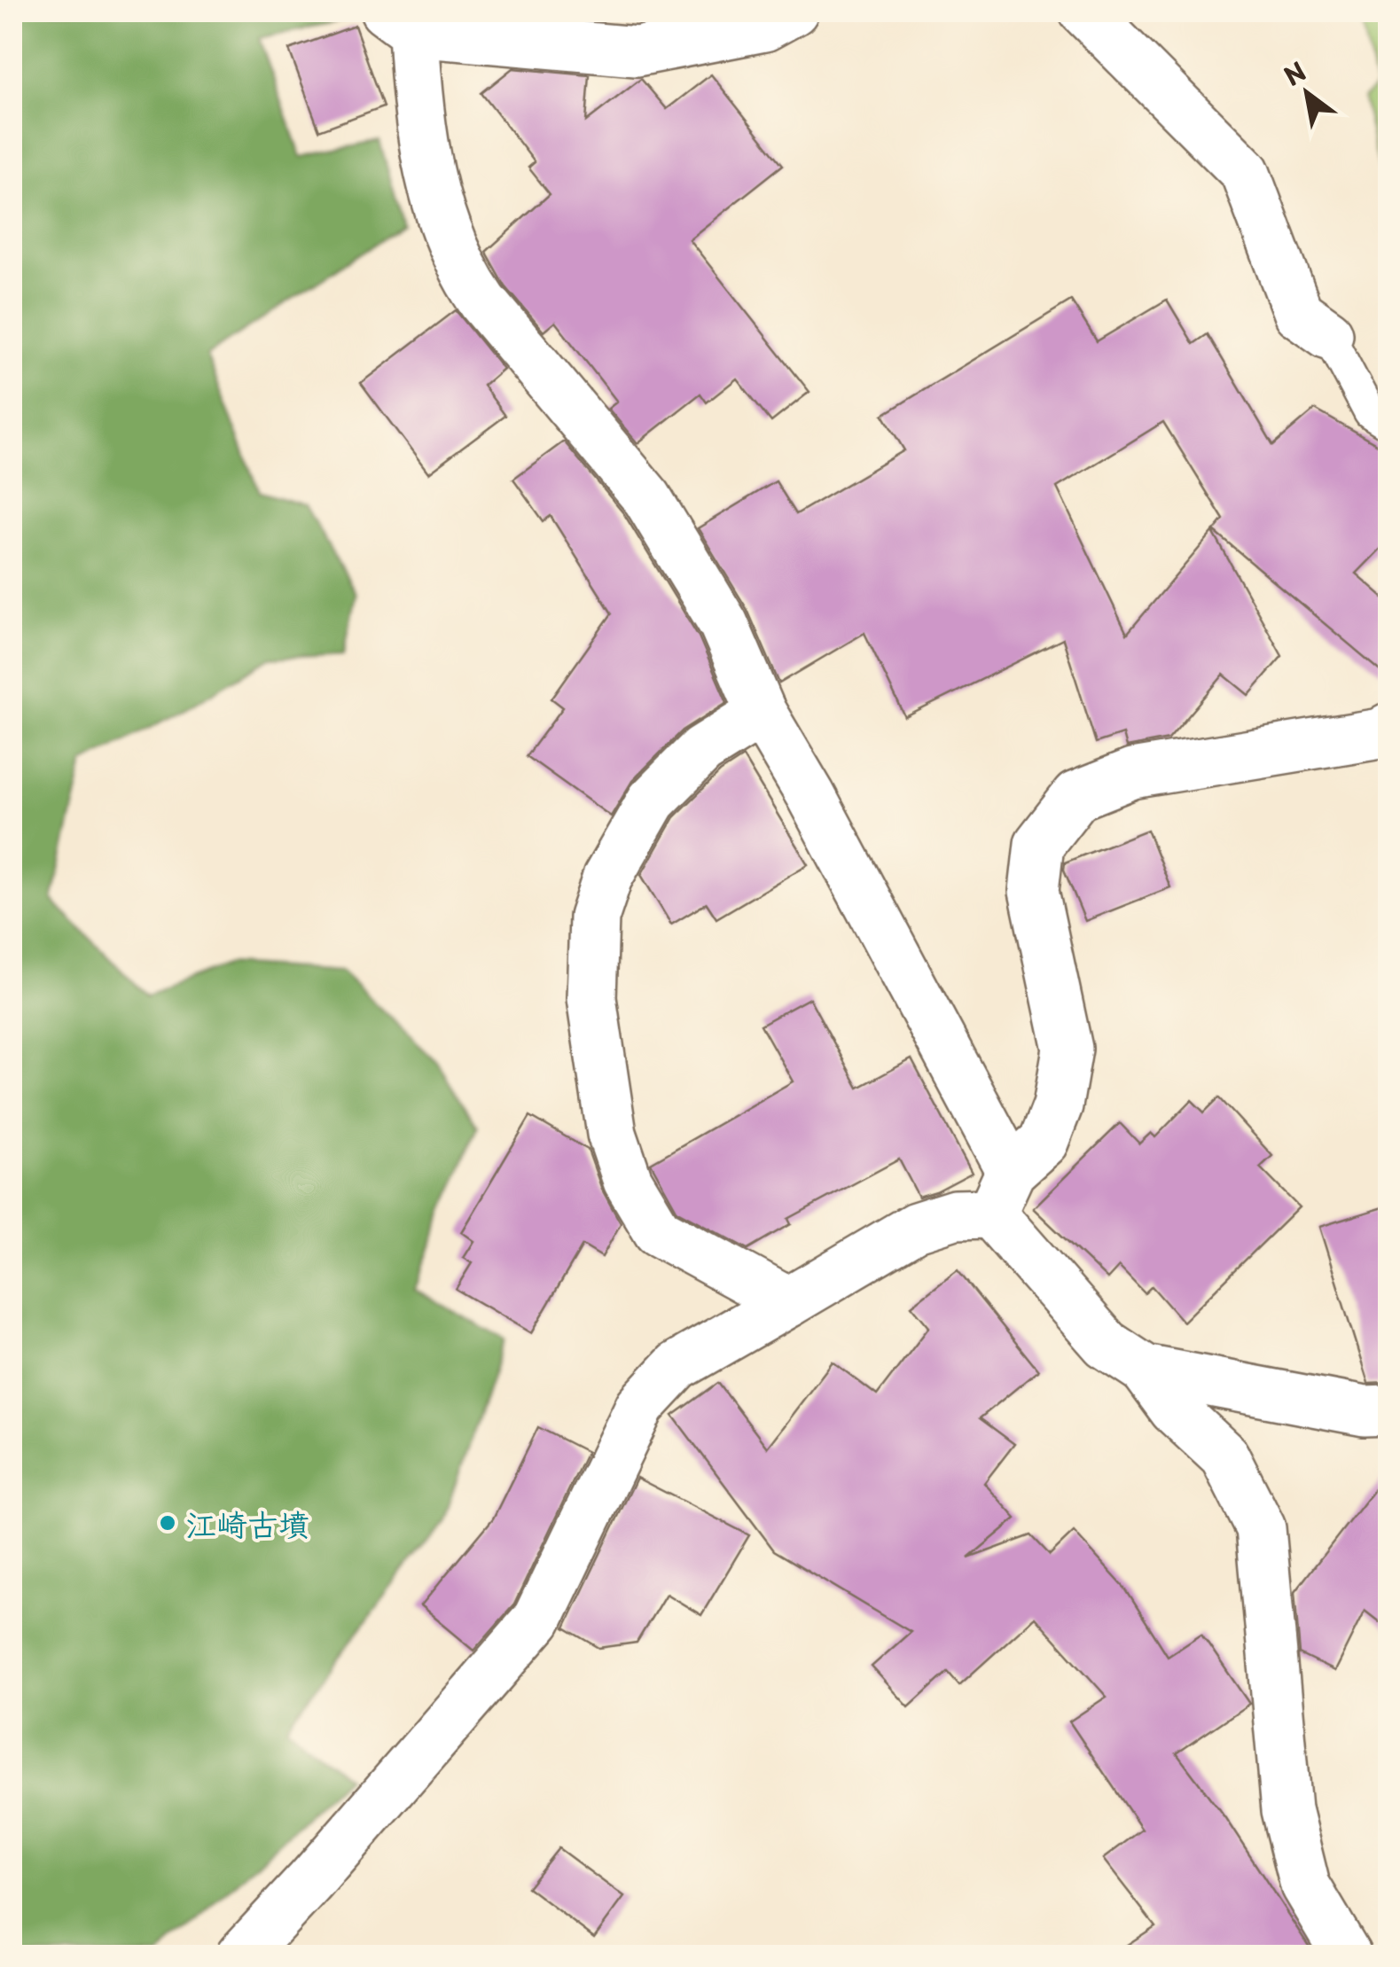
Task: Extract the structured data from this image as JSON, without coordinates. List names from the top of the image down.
{
  "places": ["江崎古墳"],
  "north": "top left"
}
